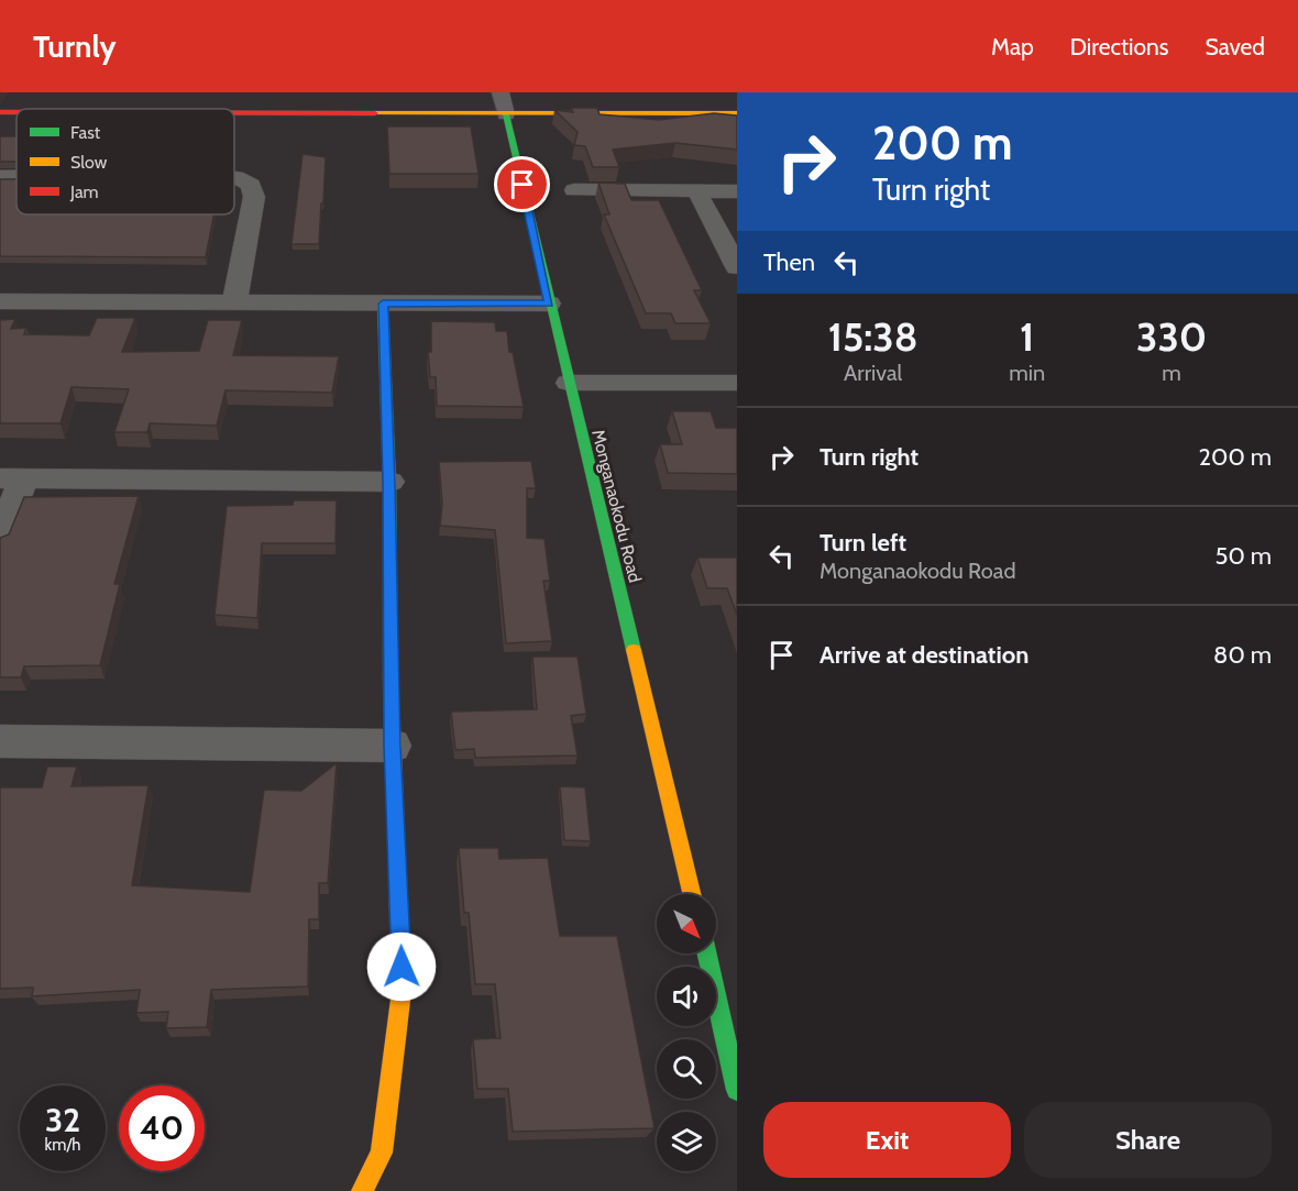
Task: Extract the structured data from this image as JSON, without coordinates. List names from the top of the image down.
{
  "streets": {
    "street": ["Monganaokodu Road"]
  },
  "legend": ["Fast", "Slow", "Jam"],
  "north": "bottom right",
  "page": {
    "header": "Turnly",
    "nav": ["Map", "Directions", "Saved"],
    "turn": ["200 m", "Turn right"],
    "then": "Then",
    "eta": [
      "15:38",
      "Arrival",
      "1",
      "min",
      "330",
      "m"
    ],
    "list": [
      {
        "name": "Turn right",
        "value": "200 m"
      },
      {
        "name": "Turn left",
        "note": "Monganaokodu Road",
        "value": "50 m"
      },
      {
        "name": "Arrive at destination",
        "value": "80 m"
      }
    ],
    "speed": "32 km/h",
    "limit": "40",
    "buttons": ["Exit", "Share"]
  }
}
